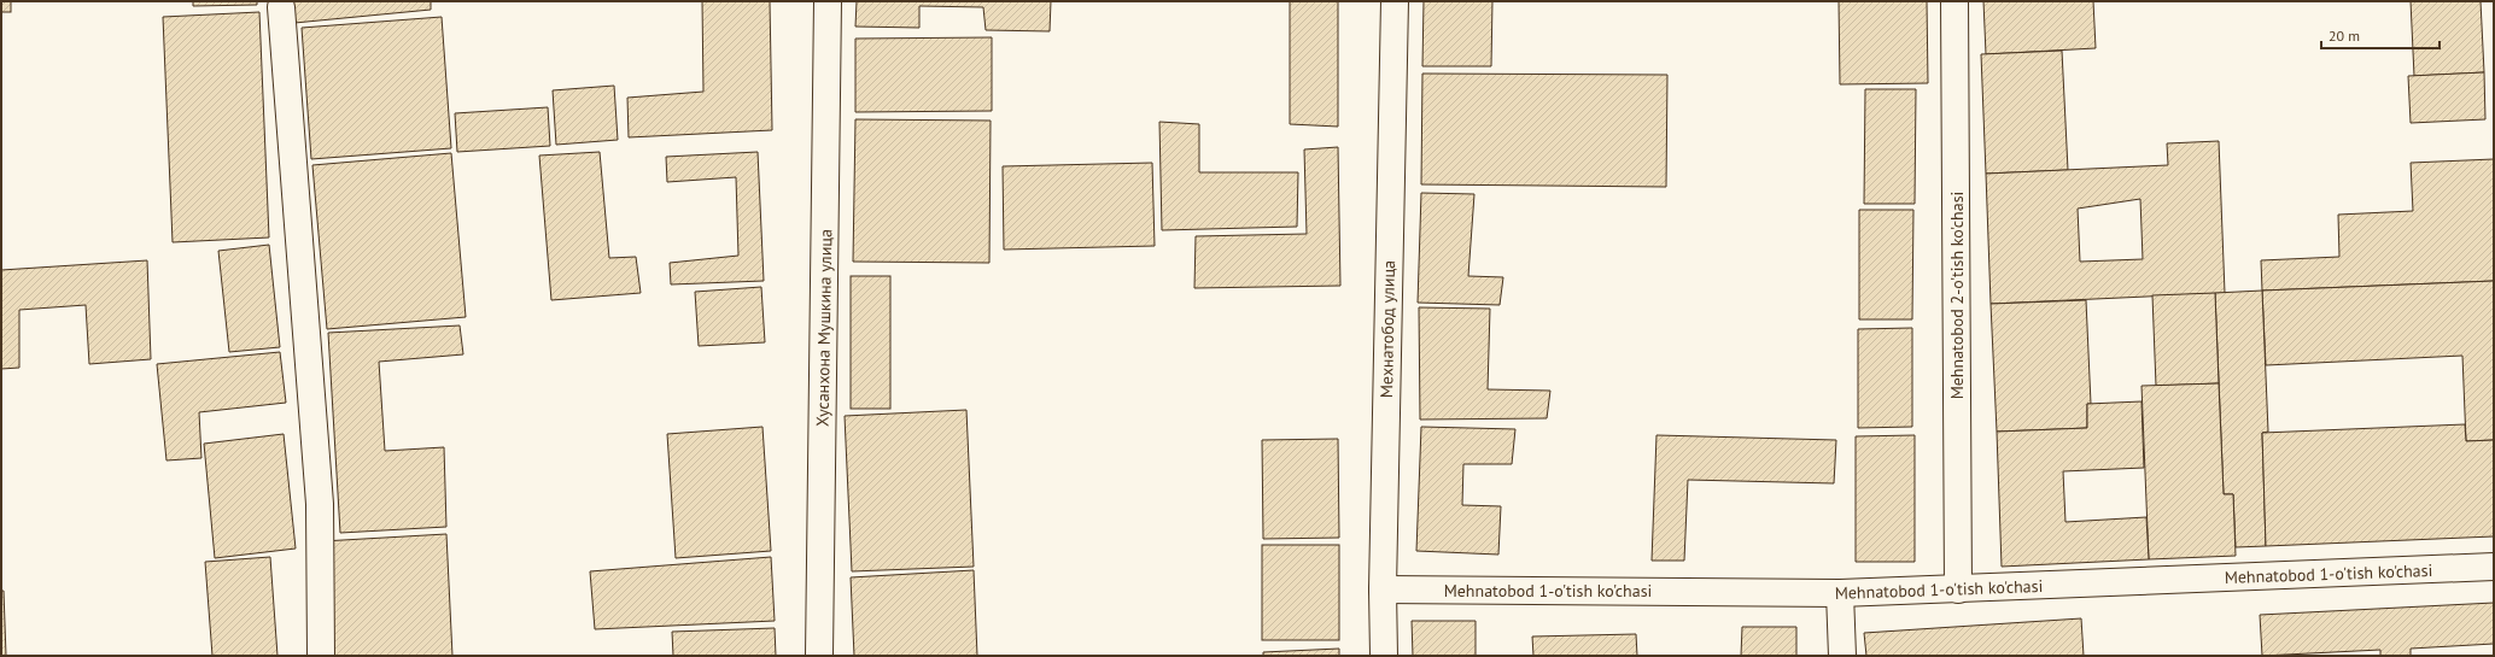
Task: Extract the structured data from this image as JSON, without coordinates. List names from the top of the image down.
{
  "streets": {
    "street": [
      "Mehnatobod 2-o'tish ko'chasi",
      "Хусанхона Мушкина улица",
      "Мехнатобод улица",
      "Mehnatobod 1-o'tish ko'chasi"
    ]
  },
  "crossings": [
    ["Mehnatobod 2-o'tish ko'chasi", "Mehnatobod 1-o'tish ko'chasi"],
    ["Мехнатобод улица", "Mehnatobod 1-o'tish ko'chasi"]
  ],
  "scale_bar": "20 m"
}
